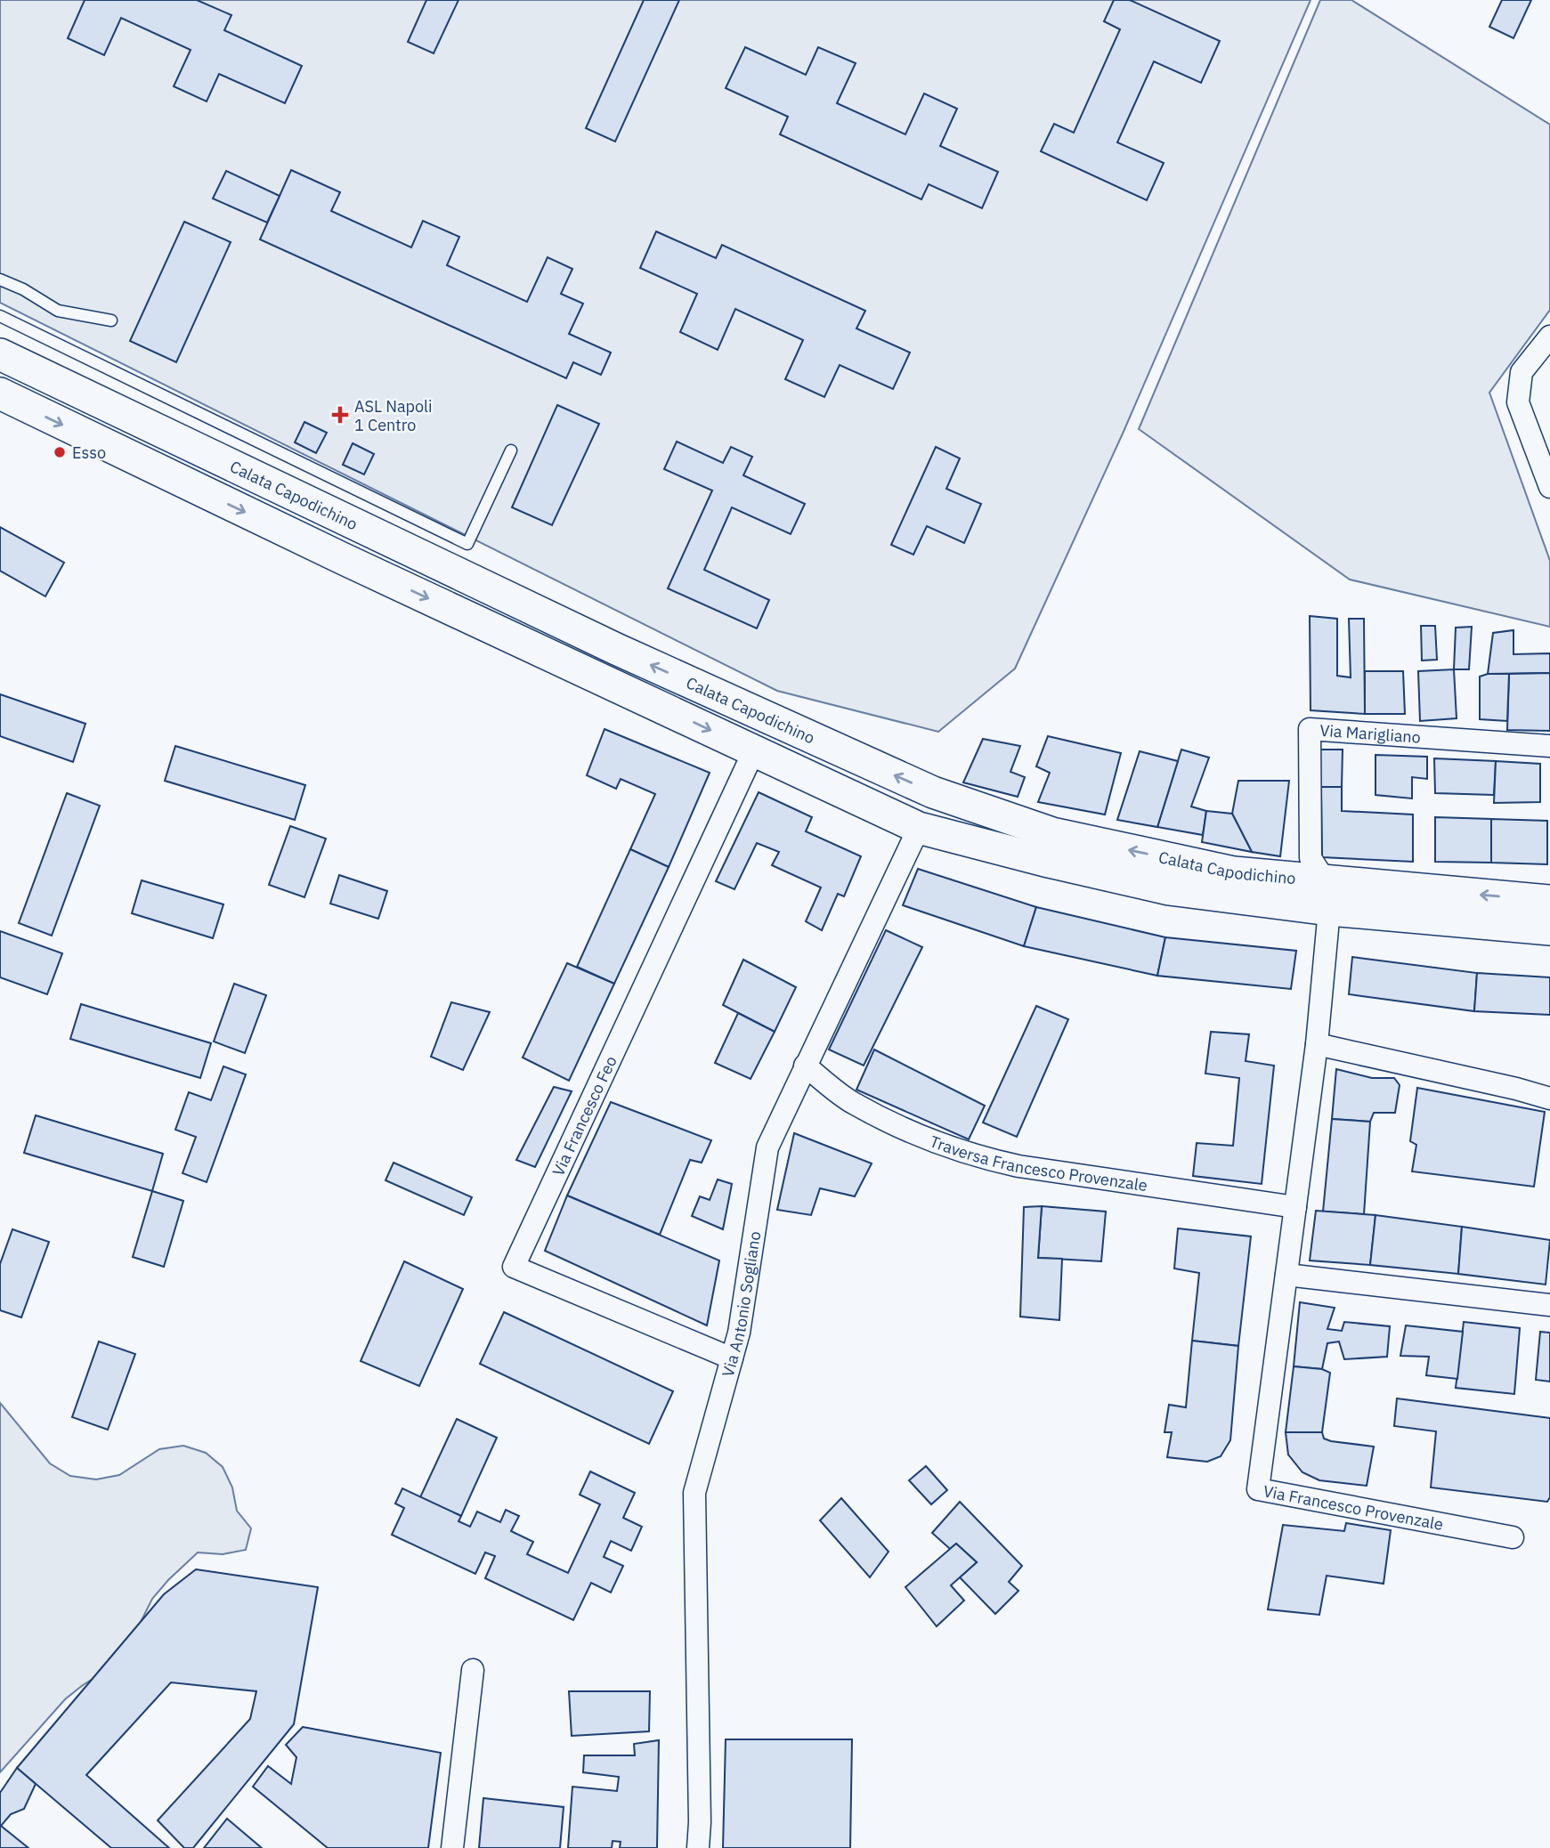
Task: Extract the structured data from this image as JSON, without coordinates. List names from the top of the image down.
{
  "streets": {
    "main road": ["Calata Capodichino", "Via Antonio Sogliano"],
    "street": [
      "Via Marigliano",
      "Via Francesco Feo",
      "Traversa Francesco Provenzale",
      "Via Francesco Provenzale"
    ]
  },
  "crossings": [
    ["Calata Capodichino", "Via Marigliano"],
    ["Calata Capodichino", "Via Francesco Feo"],
    ["Calata Capodichino", "Via Antonio Sogliano"],
    ["Calata Capodichino", "Via Francesco Provenzale"],
    ["Via Marigliano", "Via Francesco Provenzale"],
    ["Via Francesco Feo", "Via Antonio Sogliano"],
    ["Traversa Francesco Provenzale", "Via Antonio Sogliano"],
    ["Traversa Francesco Provenzale", "Via Francesco Provenzale"]
  ],
  "places": {
    "health": ["ASL Napoli 1 Centro"],
    "other": ["Esso"]
  }
}
